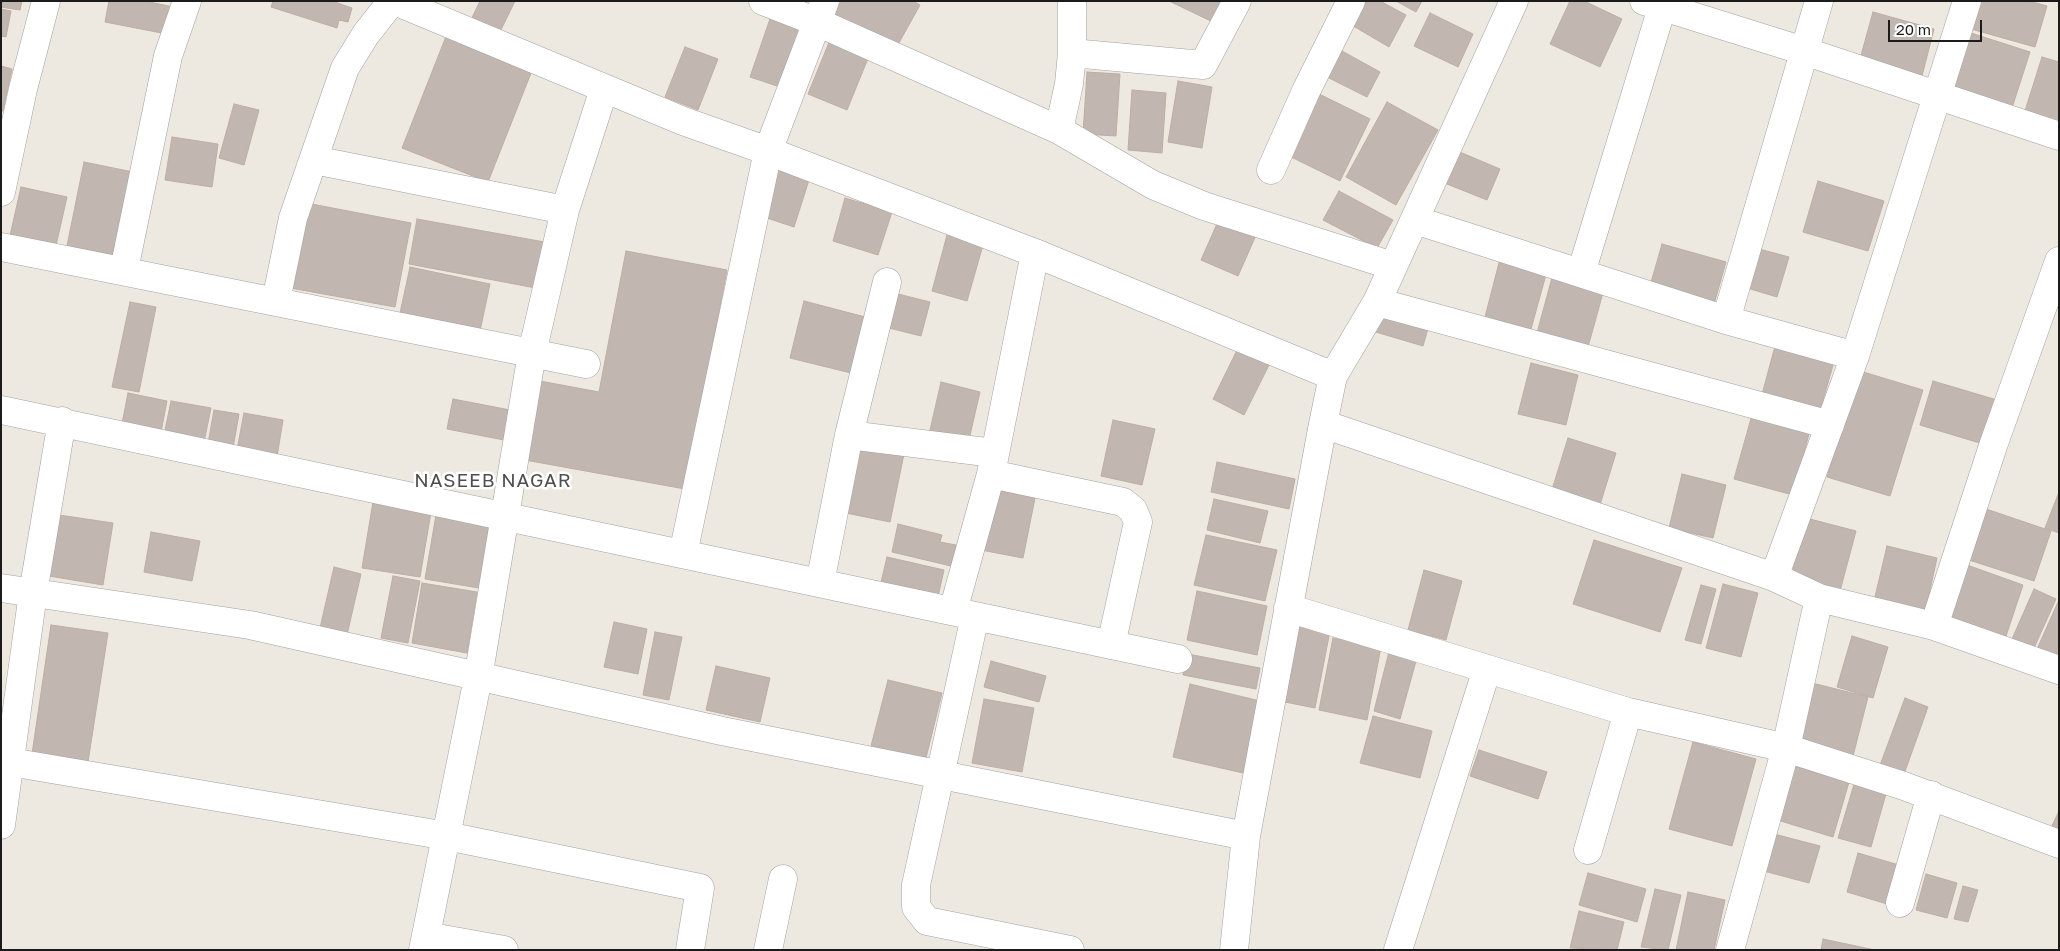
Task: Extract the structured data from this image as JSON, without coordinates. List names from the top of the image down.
{
  "districts": ["NASEEB NAGAR"],
  "scale_bar": "20 m"
}
